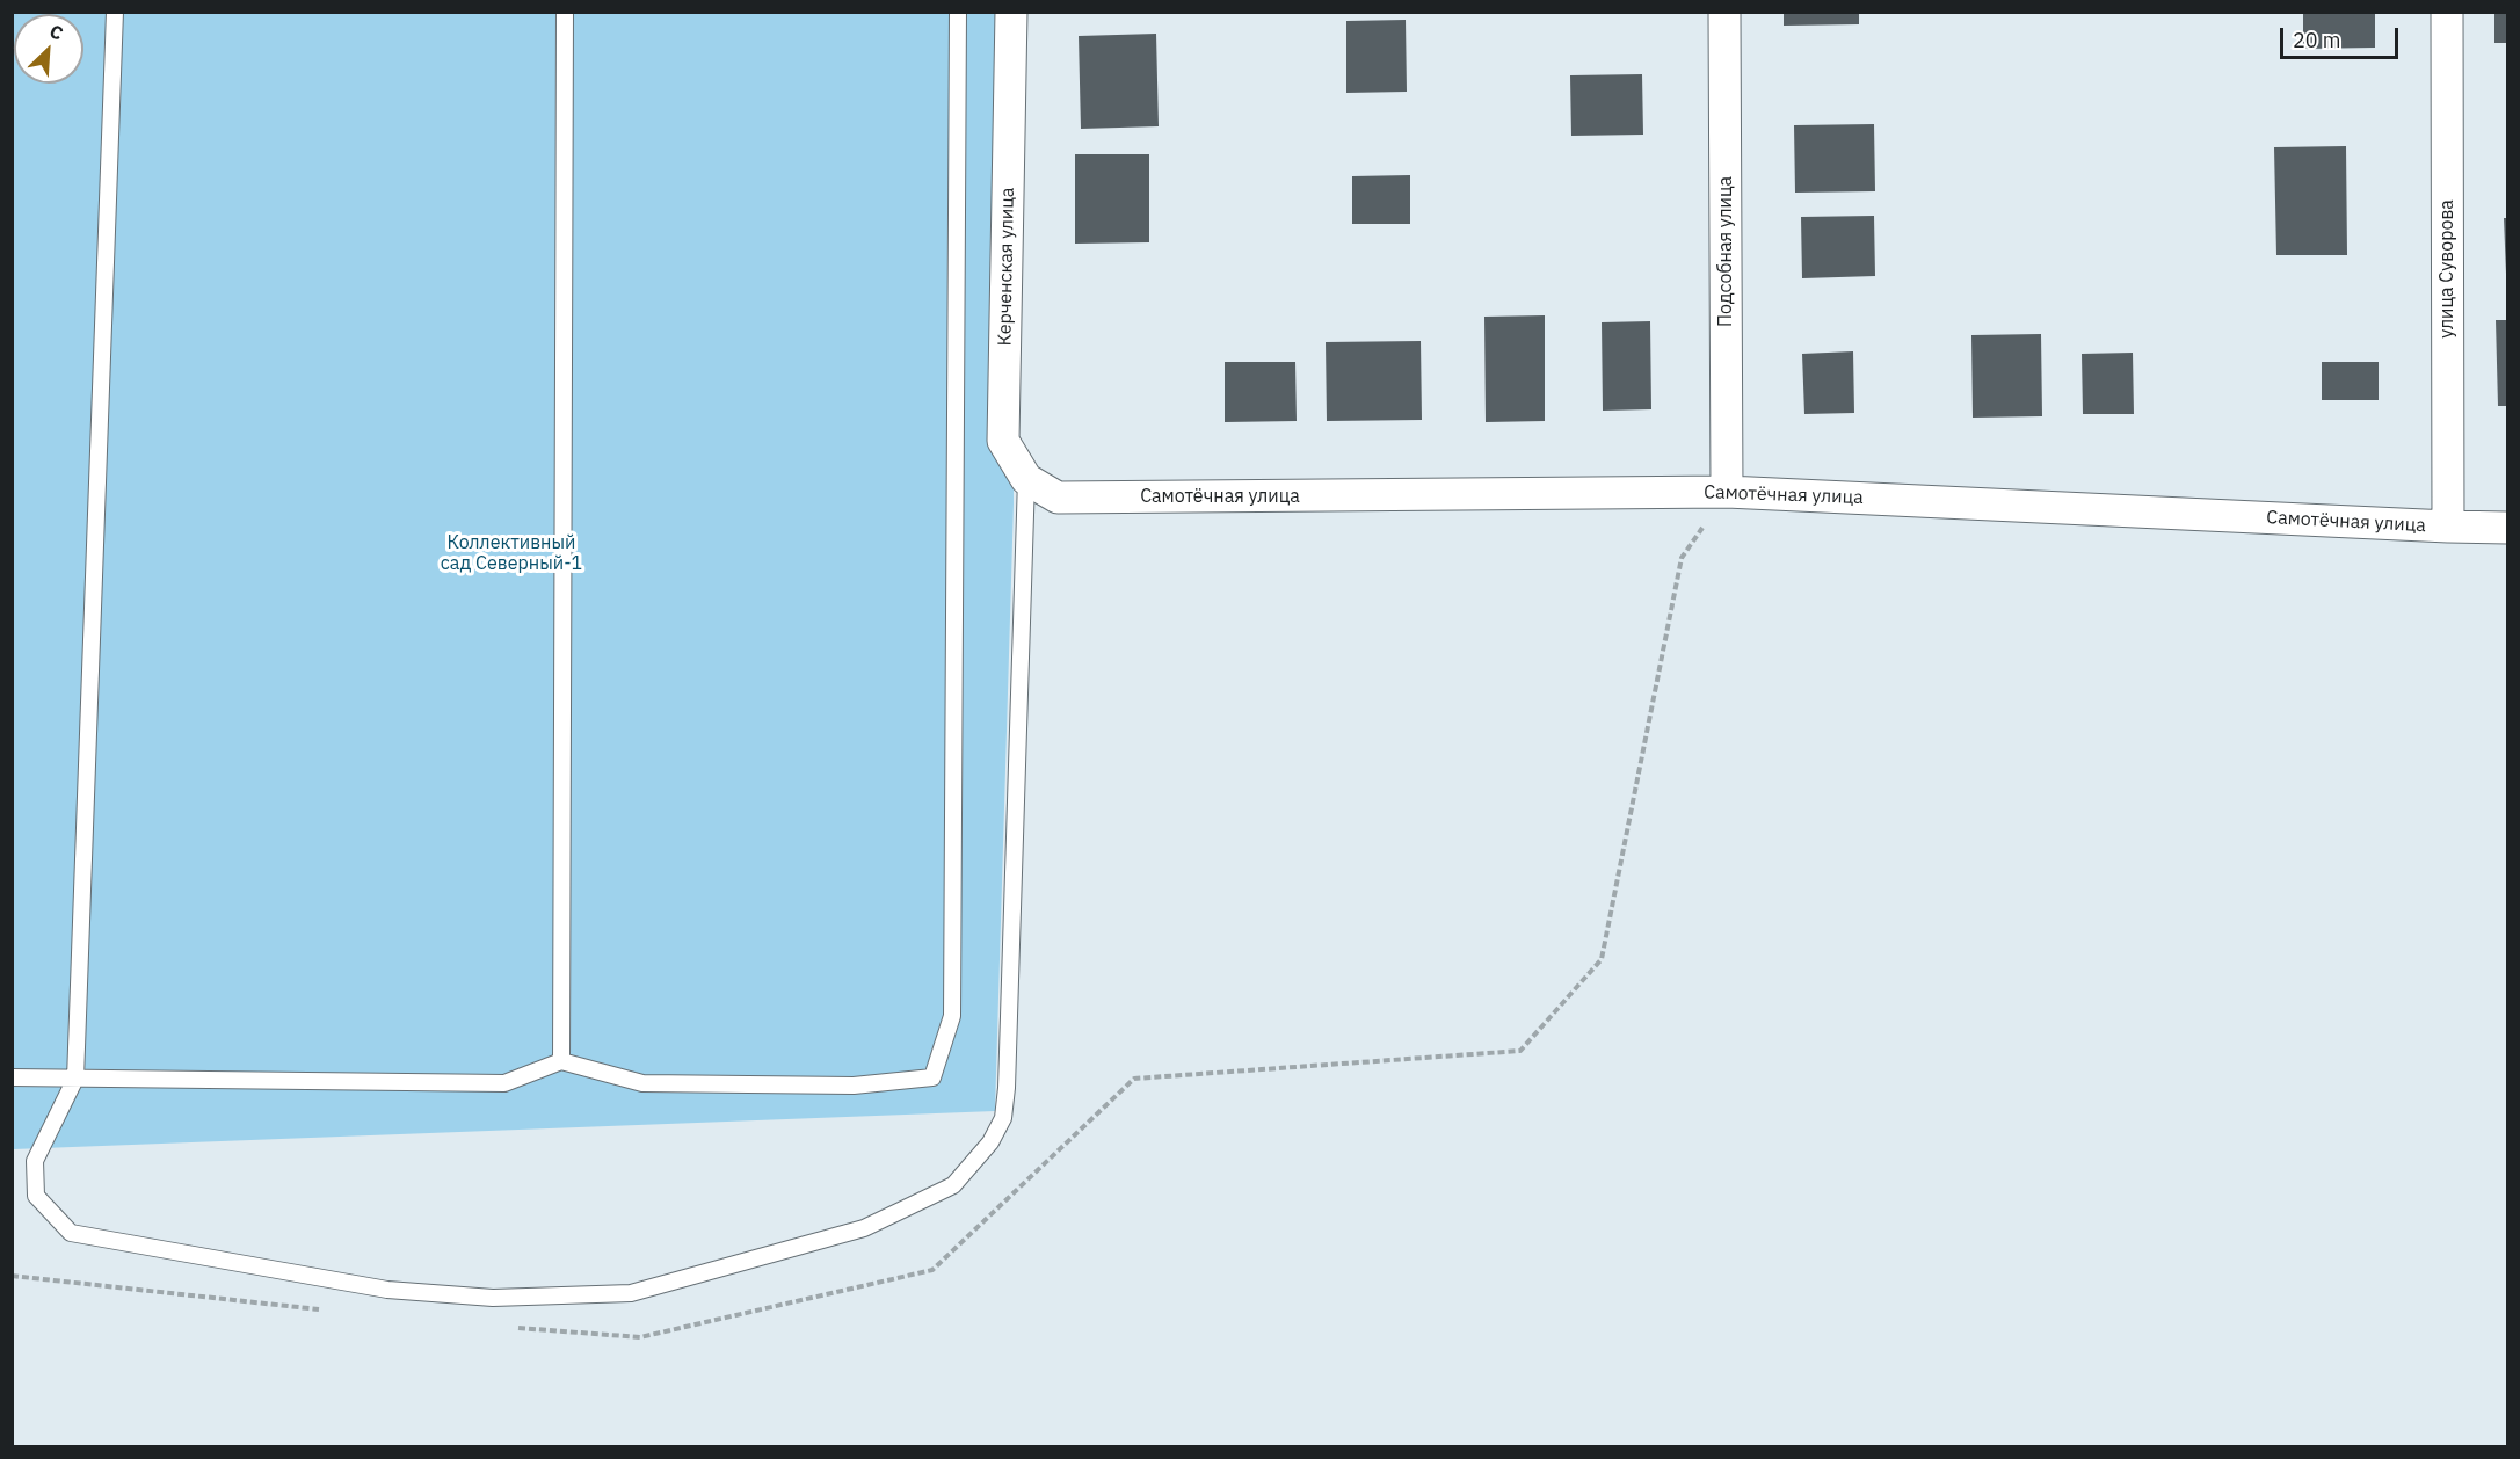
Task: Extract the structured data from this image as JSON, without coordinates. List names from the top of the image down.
{
  "streets": {
    "street": [
      "Подсобная улица",
      "Керченская улица",
      "улица Суворова",
      "Самотёчная улица"
    ]
  },
  "crossings": [
    ["Подсобная улица", "Самотёчная улица"],
    ["Керченская улица", "Самотёчная улица"],
    ["улица Суворова", "Самотёчная улица"]
  ],
  "parks": ["Коллективный сад Северный-1"],
  "scale_bar": "20 m",
  "north": "top right"
}
